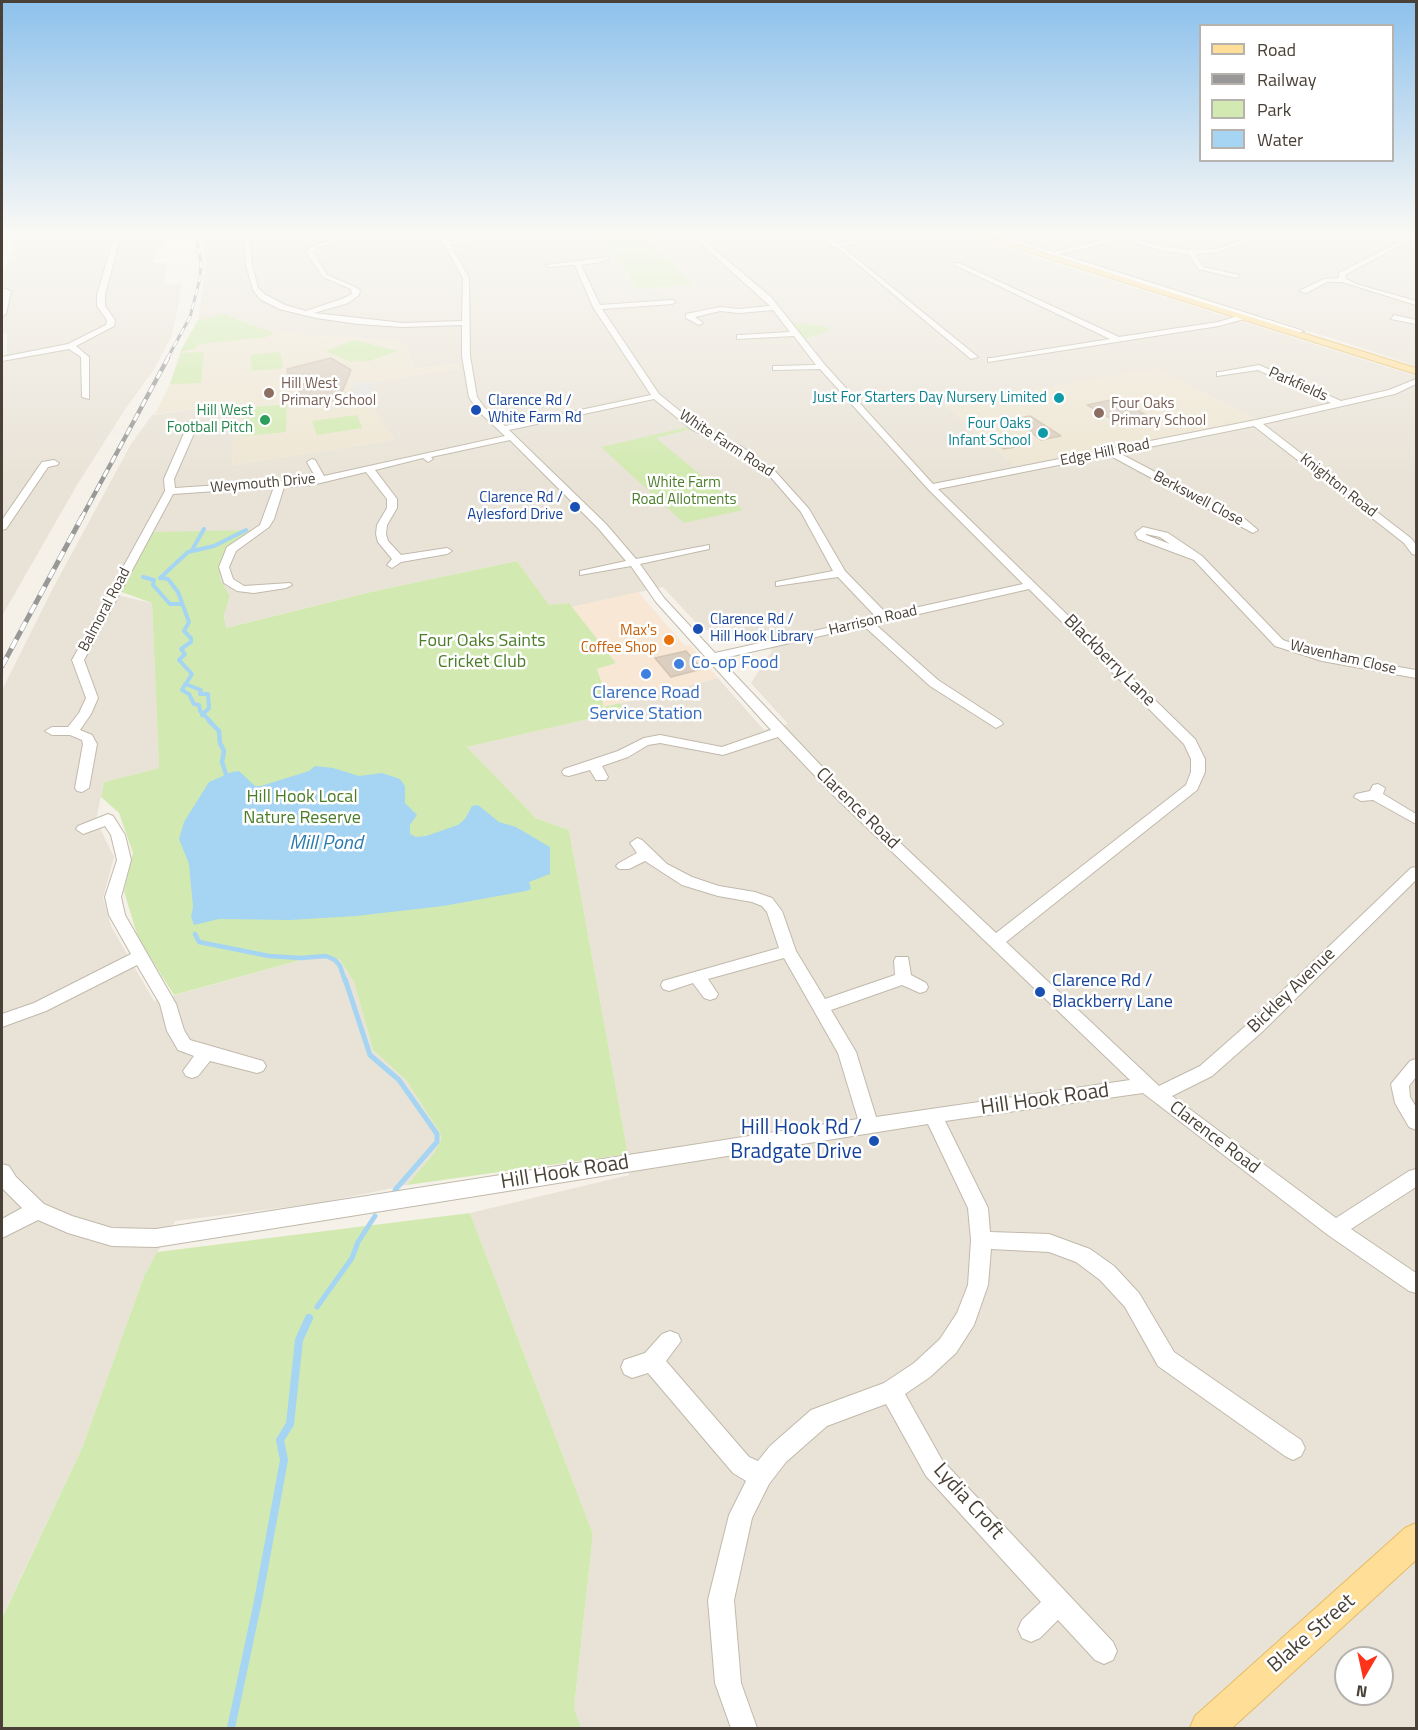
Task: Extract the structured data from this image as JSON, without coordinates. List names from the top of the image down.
{
  "streets": {
    "main road": ["Blake Street"],
    "street": [
      "Parkfields",
      "White Farm Road",
      "Edge Hill Road",
      "Weymouth Drive",
      "Knighton Road",
      "Berkswell Close",
      "Balmoral Road",
      "Harrison Road",
      "Wavenham Close",
      "Blackberry Lane",
      "Clarence Road",
      "Bickley Avenue",
      "Hill Hook Road",
      "Lydia Croft"
    ]
  },
  "crossings": [
    ["Parkfields", "Edge Hill Road"],
    ["White Farm Road", "Harrison Road"],
    ["Edge Hill Road", "Knighton Road"],
    ["Edge Hill Road", "Berkswell Close"],
    ["Edge Hill Road", "Blackberry Lane"],
    ["Weymouth Drive", "Balmoral Road"],
    ["Weymouth Drive", "Clarence Road"],
    ["Harrison Road", "Blackberry Lane"],
    ["Harrison Road", "Clarence Road"],
    ["Blackberry Lane", "Clarence Road"],
    ["Clarence Road", "Bickley Avenue"],
    ["Clarence Road", "Hill Hook Road"],
    ["Bickley Avenue", "Hill Hook Road"]
  ],
  "water": ["Mill Pond"],
  "parks": ["White Farm Road Allotments", "Four Oaks Saints Cricket Club", "Hill Hook Local Nature Reserve"],
  "places": [
    "Hill West Primary School",
    "Just For Starters Day Nursery Limited",
    "Clarence Rd / White Farm Rd",
    "Four Oaks Primary School",
    "Hill West Football Pitch",
    "Four Oaks Infant School",
    "Clarence Rd / Aylesford Drive",
    "Clarence Rd / Hill Hook Library",
    "Max's Coffee Shop",
    "Co-op Food",
    "Clarence Road Service Station",
    "Clarence Rd / Blackberry Lane",
    "Hill Hook Rd / Bradgate Drive"
  ],
  "legend": [
    "Road",
    "Railway",
    "Park",
    "Water"
  ],
  "north": "bottom"
}
